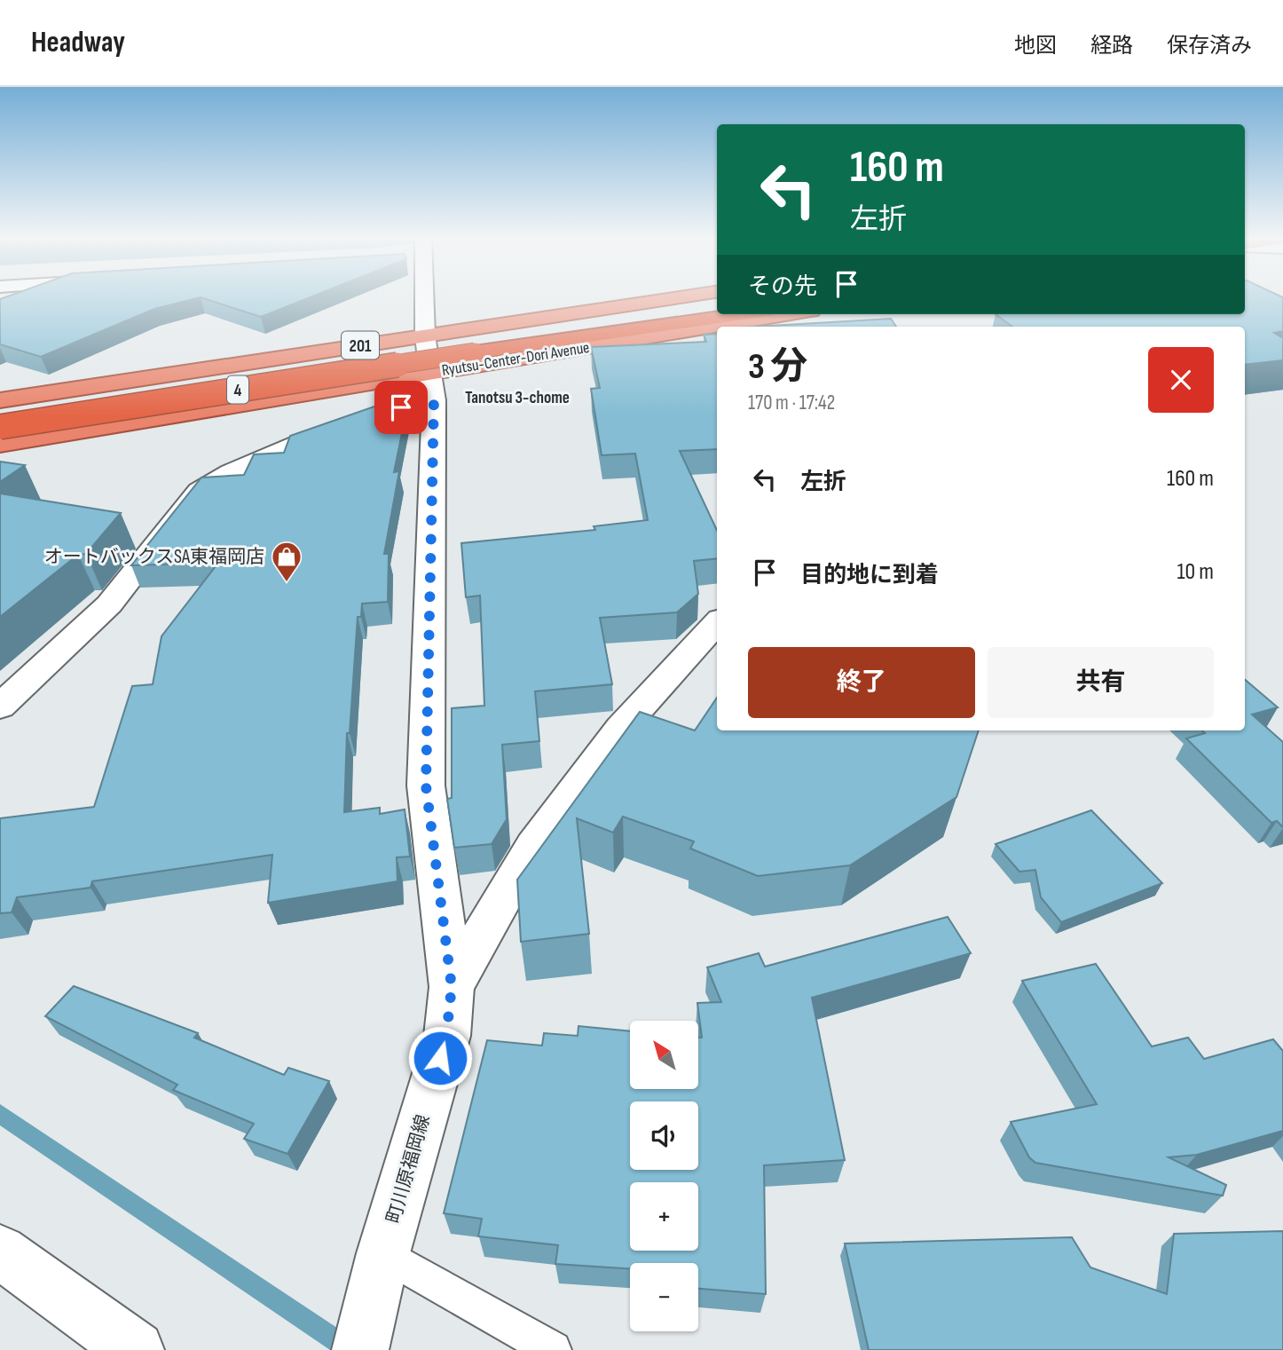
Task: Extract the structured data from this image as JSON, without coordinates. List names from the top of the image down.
{
  "streets": {
    "highway": ["201", "Ryutsu-Center-Dori Avenue", "4"],
    "main road": ["町川原福岡線"]
  },
  "crossings": [
    ["Ryutsu-Center-Dori Avenue", "町川原福岡線"]
  ],
  "districts": ["Tanotsu 3-chome"],
  "places": {
    "shop": ["オートバックスSA東福岡店"]
  },
  "north": "top left",
  "page": {
    "header": "Headway",
    "nav": ["地図", "経路", "保存済み"],
    "turn": ["160 m", "左折"],
    "then": "その先",
    "heading": ["3 分", "170 m · 17:42"],
    "list": [
      {
        "name": "左折",
        "value": "160 m"
      },
      {
        "name": "目的地に到着",
        "value": "10 m"
      }
    ],
    "buttons": ["終了", "共有"],
    "map_buttons": ["+", "−"]
  }
}
